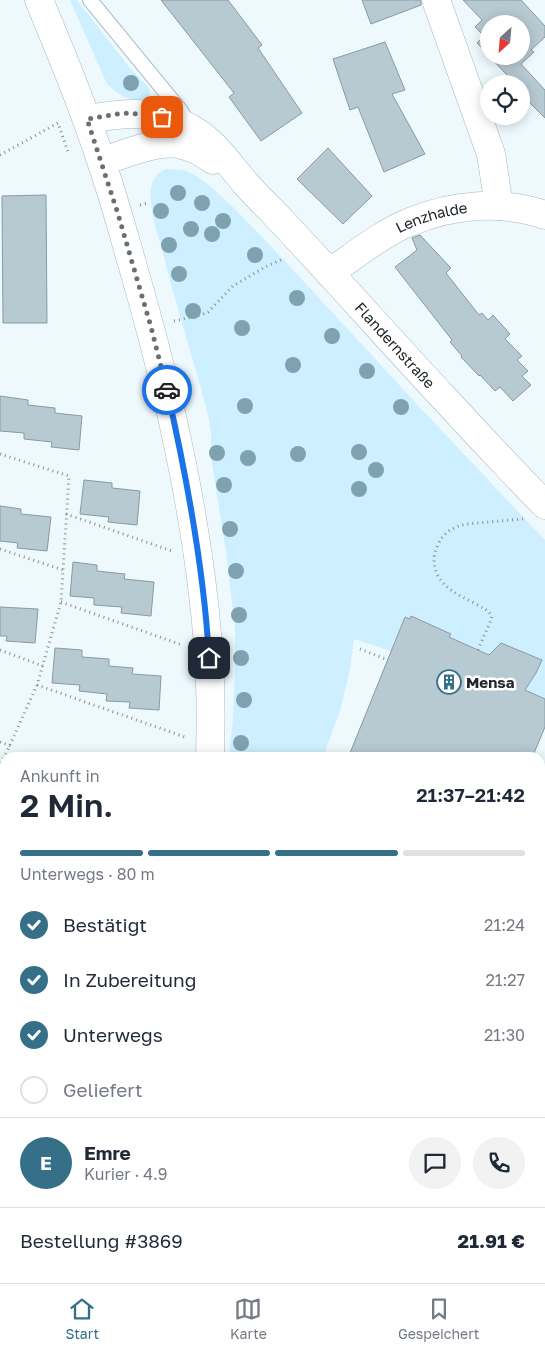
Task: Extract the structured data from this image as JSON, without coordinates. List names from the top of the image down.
{
  "streets": {
    "street": ["Lenzhalde", "Flandernstraße"]
  },
  "crossings": [
    ["Lenzhalde", "Flandernstraße"]
  ],
  "places": {
    "building": ["Mensa"]
  },
  "north": "bottom left",
  "page": {
    "heading": ["2 Min.", "Ankunft in", "21:37–21:42"],
    "panel": [
      "Emre",
      "Kurier · 4.9",
      "Bestellung #3869",
      "21.91 €"
    ],
    "bar": "Unterwegs · 80 m",
    "list": [
      ["Bestätigt", "21:24"],
      ["In Zubereitung", "21:27"],
      ["Unterwegs", "21:30"],
      "Geliefert"
    ],
    "round": "E",
    "tabs": ["Start", "Karte", "Gespeichert"]
  }
}
